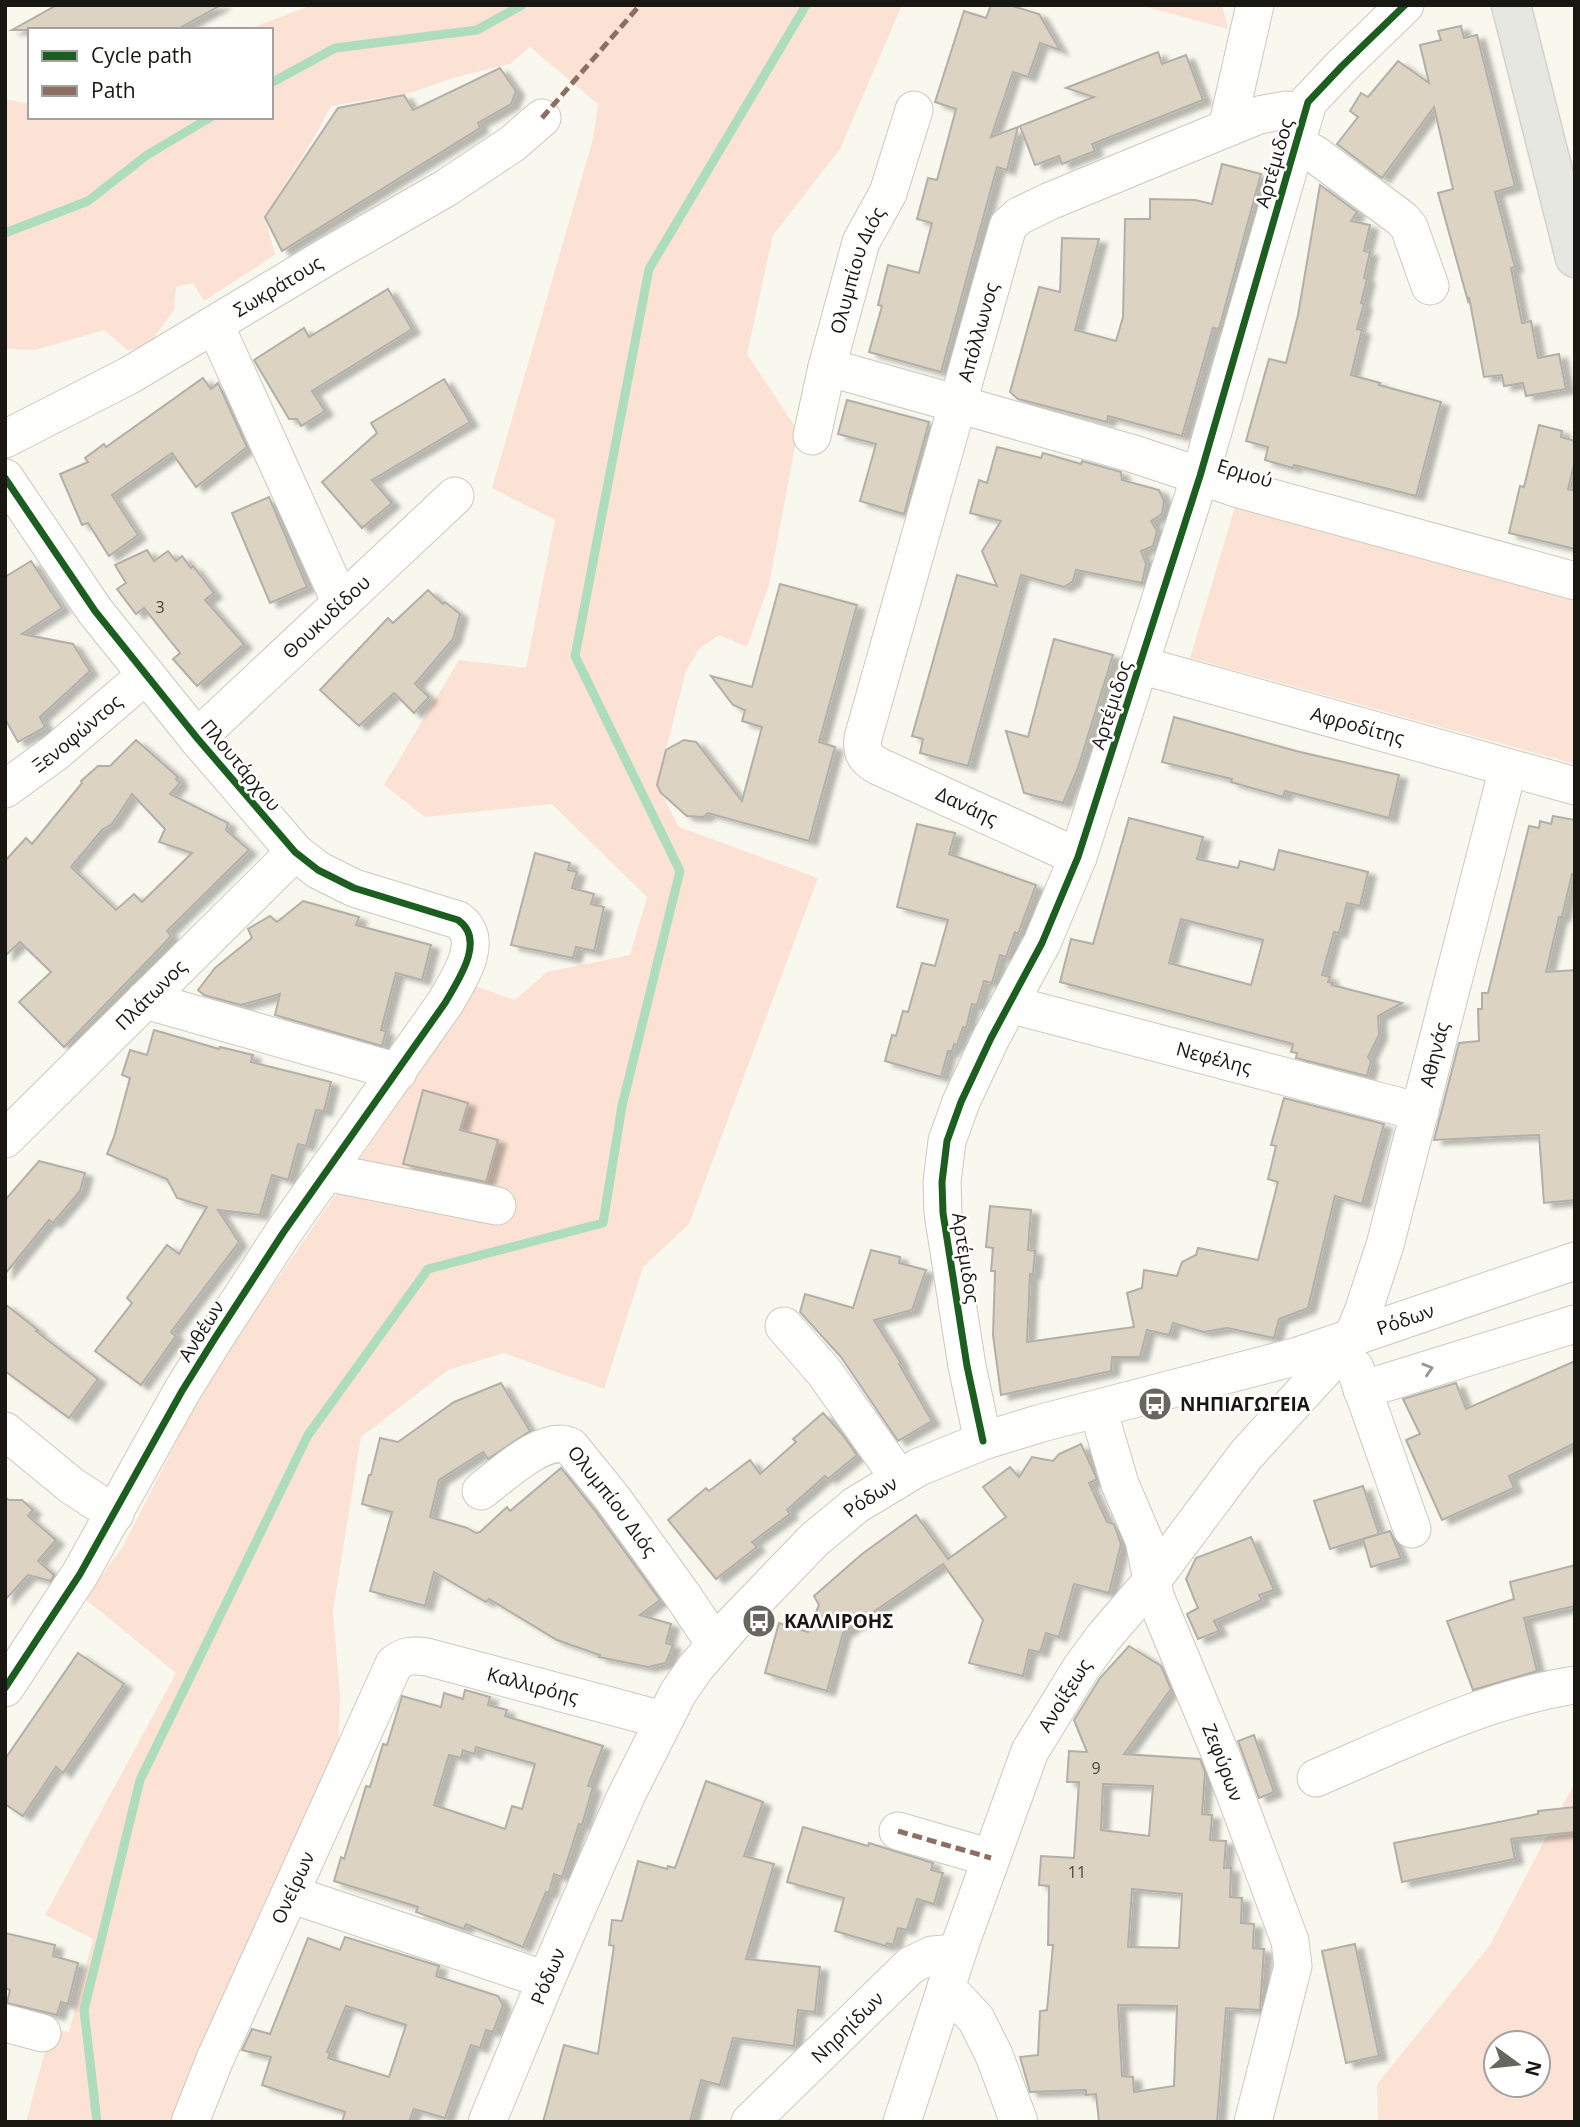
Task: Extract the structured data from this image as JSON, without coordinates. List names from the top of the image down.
{
  "streets": {
    "street": [
      "Αρτέμιδος",
      "Ολυμπίου Διός",
      "Σωκράτους",
      "Απόλλωνος",
      "Ερμού",
      "Θουκυδίδου",
      "Αφροδίτης",
      "Ξενοφώντος",
      "Πλουτάρχου",
      "Δανάης",
      "Πλάτωνος",
      "Αθηνάς",
      "Νεφέλης",
      "Ρόδων",
      "Ανθέων",
      "Καλλιρόης",
      "Ανοίξεως",
      "Ζεφύρων",
      "Ονείρων",
      "Νηρηίδων"
    ]
  },
  "crossings": [
    ["Αρτέμιδος", "Απόλλωνος"],
    ["Αρτέμιδος", "Ερμού"],
    ["Αρτέμιδος", "Αφροδίτης"],
    ["Αρτέμιδος", "Δανάης"],
    ["Αρτέμιδος", "Νεφέλης"],
    ["Αρτέμιδος", "Ρόδων"],
    ["Ολυμπίου Διός", "Ερμού"],
    ["Ολυμπίου Διός", "Ρόδων"],
    ["Απόλλωνος", "Ερμού"],
    ["Απόλλωνος", "Δανάης"],
    ["Θουκυδίδου", "Πλουτάρχου"],
    ["Αφροδίτης", "Αθηνάς"],
    ["Ξενοφώντος", "Πλουτάρχου"],
    ["Πλουτάρχου", "Πλάτωνος"],
    ["Πλουτάρχου", "Ανθέων"],
    ["Αθηνάς", "Νεφέλης"],
    ["Αθηνάς", "Ρόδων"],
    ["Αθηνάς", "Ανοίξεως"],
    ["Ρόδων", "Καλλιρόης"],
    ["Ρόδων", "Ανοίξεως"],
    ["Ρόδων", "Ζεφύρων"],
    ["Καλλιρόης", "Ονείρων"],
    ["Ανοίξεως", "Ζεφύρων"],
    ["Ανοίξεως", "Νηρηίδων"]
  ],
  "places": {
    "bus stop": ["ΝΗΠΙΑΓΩΓΕΙΑ", "ΚΑΛΛΙΡΟΗΣ"]
  },
  "house_numbers": ["3", "9", "11"],
  "legend": ["Cycle path", "Path"],
  "north": "right"
}
